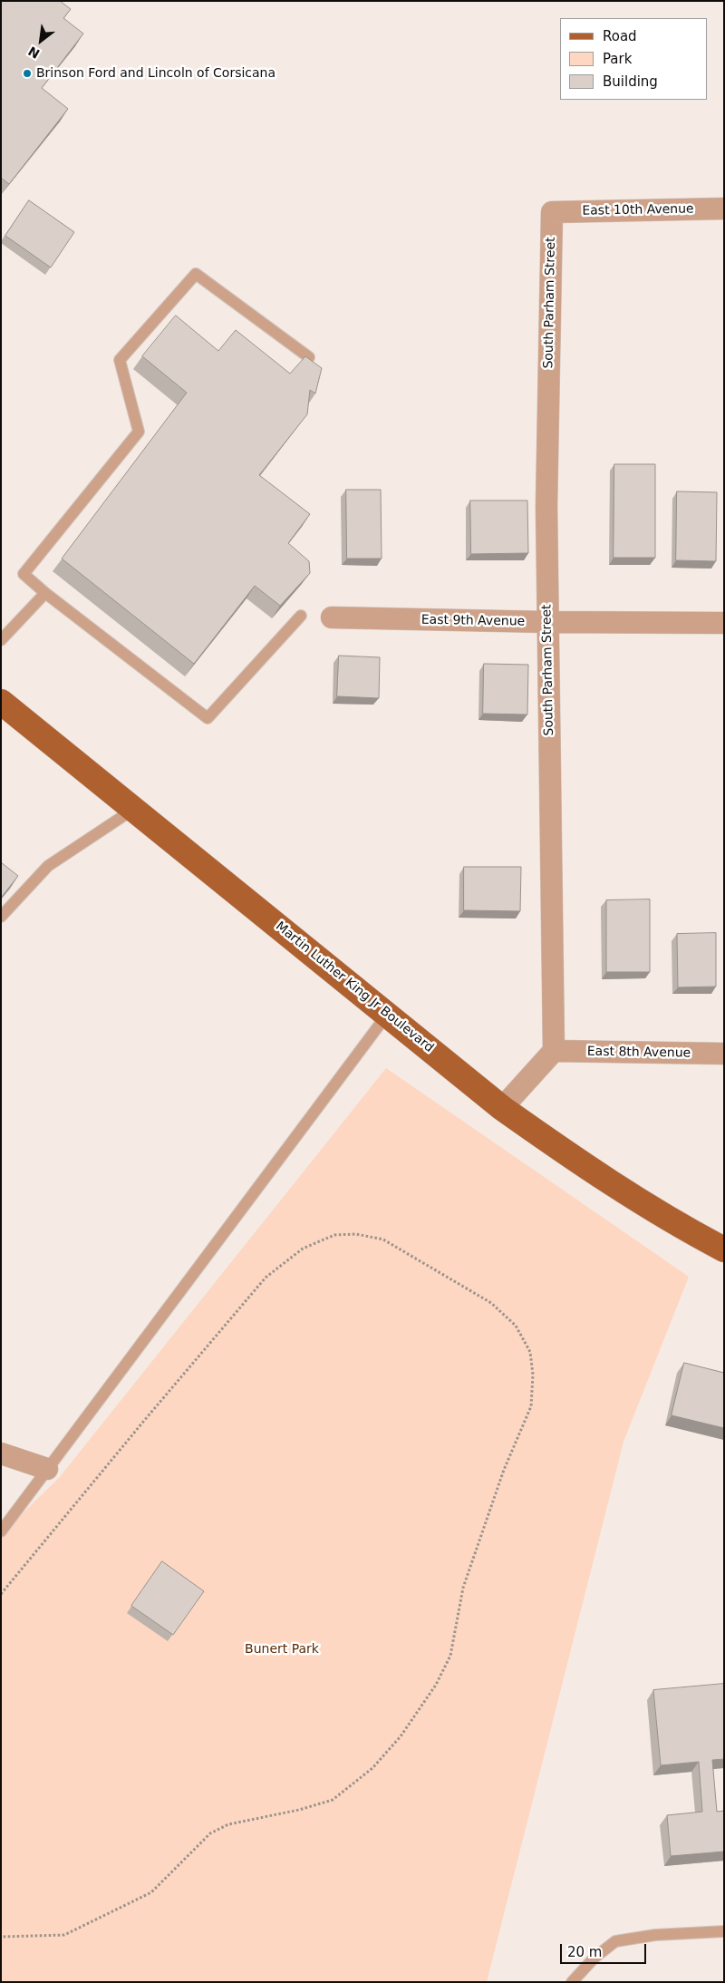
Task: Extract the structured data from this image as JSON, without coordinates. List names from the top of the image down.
{
  "streets": {
    "main road": ["Martin Luther King Jr Boulevard"],
    "street": [
      "East 10th Avenue",
      "South Parham Street",
      "East 9th Avenue",
      "East 8th Avenue"
    ]
  },
  "crossings": [
    ["East 10th Avenue", "South Parham Street"],
    ["South Parham Street", "East 9th Avenue"],
    ["South Parham Street", "East 8th Avenue"]
  ],
  "parks": ["Bunert Park"],
  "places": ["Brinson Ford and Lincoln of Corsicana"],
  "legend": ["Road", "Park", "Building"],
  "scale_bar": "20 m",
  "north": "bottom left"
}
